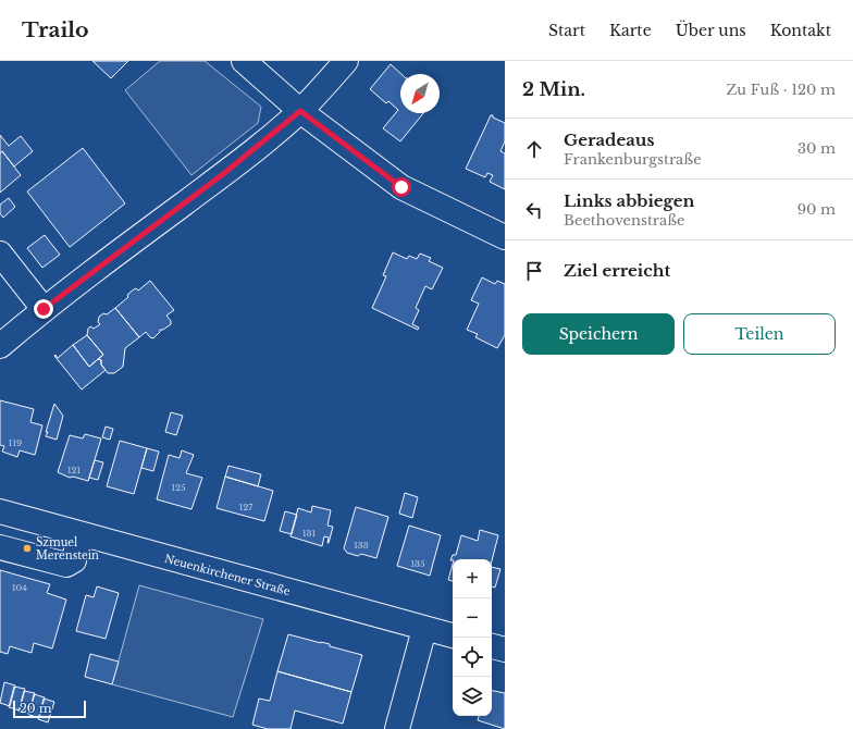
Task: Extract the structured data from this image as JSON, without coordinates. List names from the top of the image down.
{
  "streets": {
    "street": ["Neuenkirchener Straße"]
  },
  "places": ["Szmuel Merenstein"],
  "house_numbers": [
    "119",
    "121",
    "125",
    "127",
    "131",
    "133",
    "135",
    "104"
  ],
  "scale_bar": "20 m",
  "north": "bottom left",
  "page": {
    "header": "Trailo",
    "nav": [
      "Start",
      "Karte",
      "Über uns",
      "Kontakt"
    ],
    "heading": ["2 Min.", "Zu Fuß · 120 m"],
    "list": [
      ["Geradeaus", "Frankenburgstraße", "30 m"],
      ["Links abbiegen", "Beethovenstraße", "90 m"],
      "Ziel erreicht"
    ],
    "buttons": ["Speichern", "Teilen"],
    "map_buttons": ["+", "−"],
    "scale": "20 m"
  }
}
